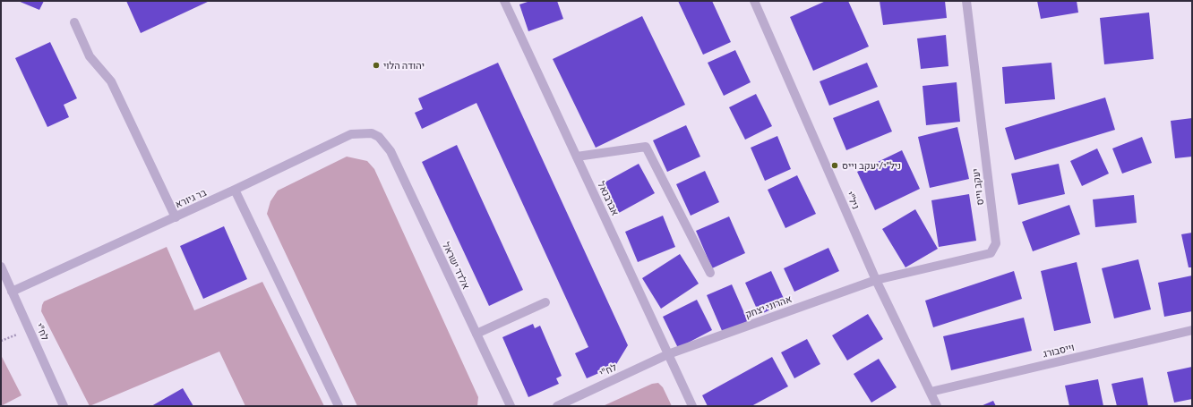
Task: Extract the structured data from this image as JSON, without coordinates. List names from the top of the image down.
{
  "streets": {
    "street": [
      "יעקב וייס",
      "בר גיורא",
      "אברבנאל",
      "ניל\"י",
      "אלדד ישראל",
      "אהרוני יצחק",
      "לח\"י",
      "וייסבורג"
    ]
  },
  "crossings": [
    ["יעקב וייס", "ניל\"י"],
    ["יעקב וייס", "אהרוני יצחק"],
    ["בר גיורא", "אלדד ישראל"],
    ["בר גיורא", "לח\"י"],
    ["אברבנאל", "אהרוני יצחק"],
    ["אברבנאל", "לח\"י"],
    ["ניל\"י", "אהרוני יצחק"],
    ["ניל\"י", "וייסבורג"],
    ["אהרוני יצחק", "לח\"י"]
  ],
  "places": ["יהודה הלוי", "ניל״י/יעקב וייס"]
}
